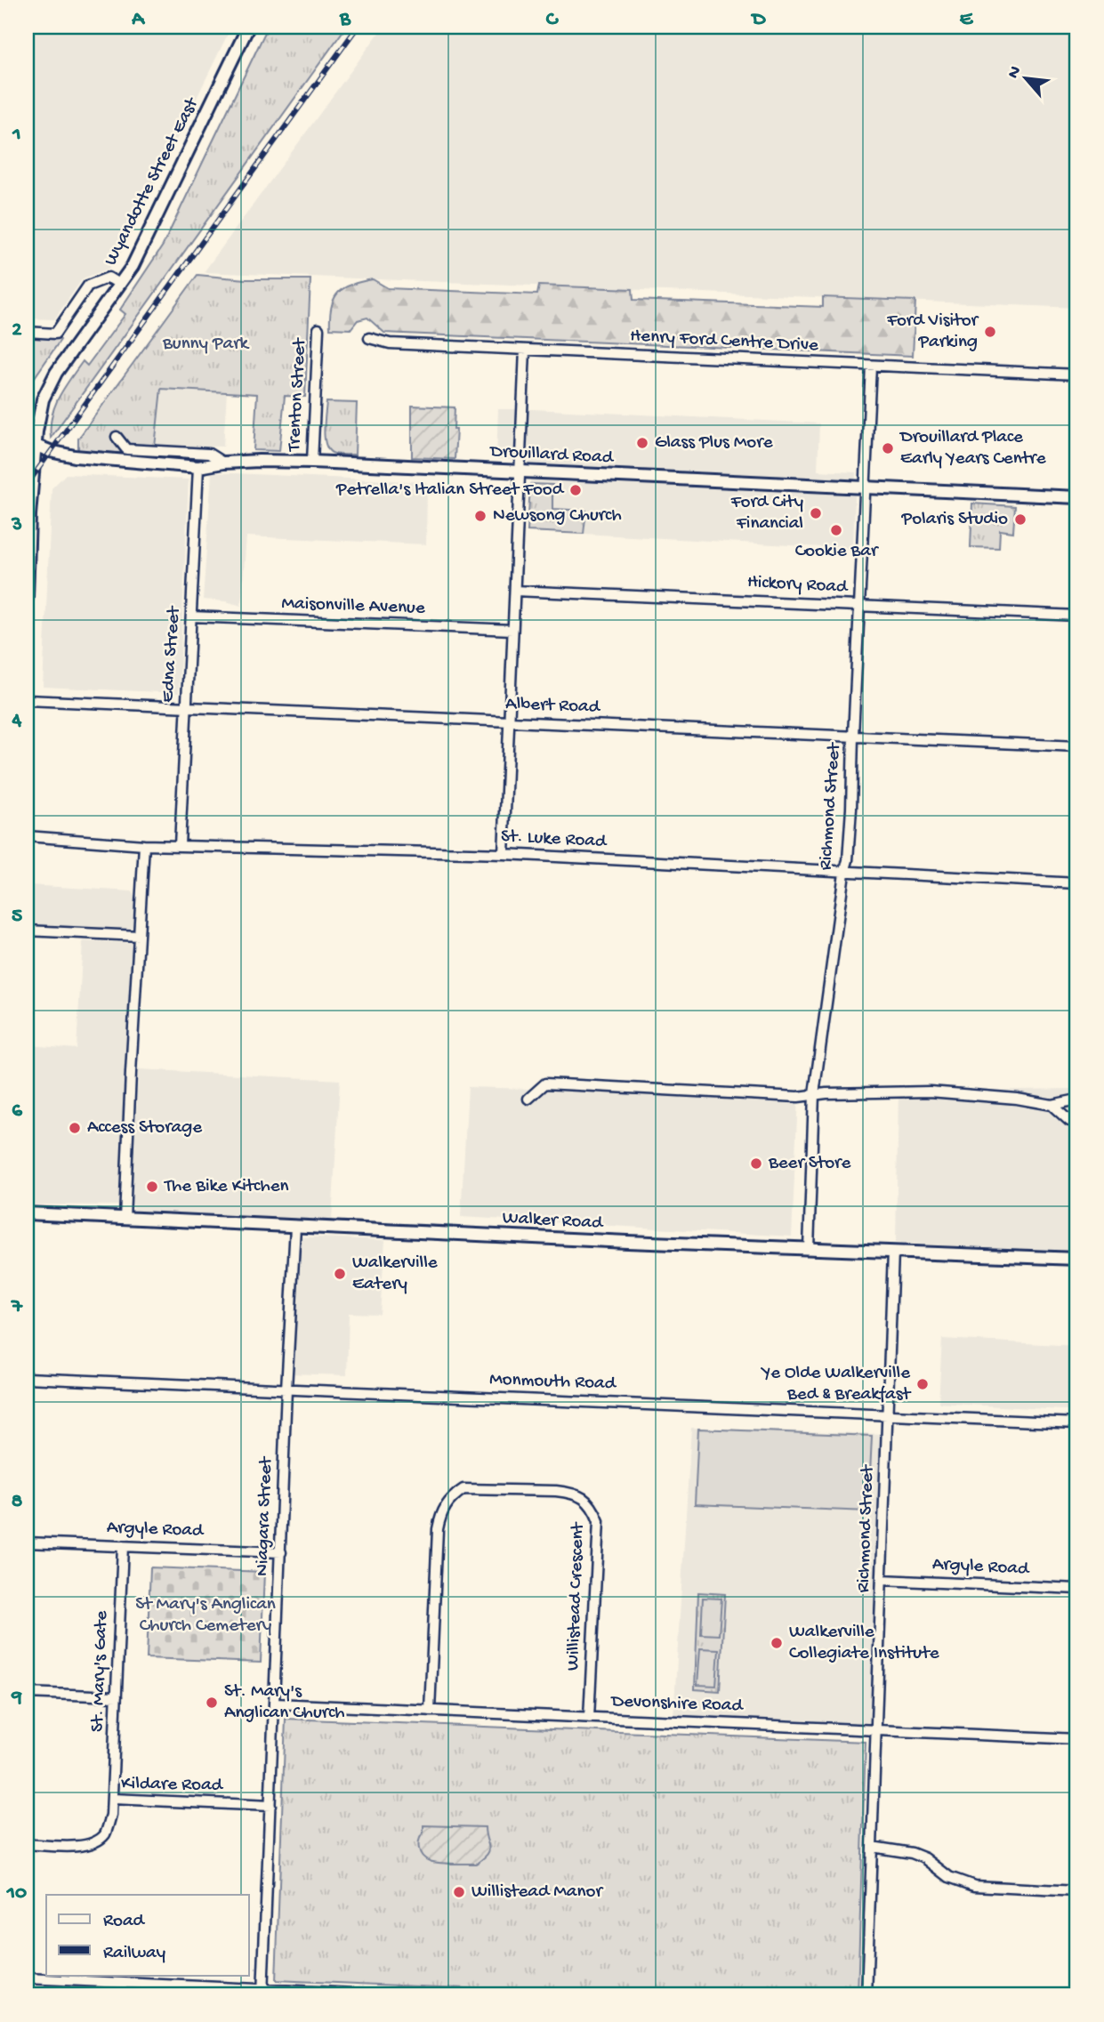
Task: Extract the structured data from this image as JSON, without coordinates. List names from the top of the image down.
{
  "streets": {
    "main road": ["Wyandotte Street East", "Drouillard Road", "Walker Road"],
    "street": [
      "Henry Ford Centre Drive",
      "Trenton Street",
      "Hickory Road",
      "Maisonville Avenue",
      "Edna Street",
      "Albert Road",
      "Richmond Street",
      "St. Luke Road",
      "Monmouth Road",
      "Niagara Street",
      "Argyle Road",
      "Willistead Crescent",
      "St. Mary's Gate",
      "Devonshire Road",
      "Kildare Road"
    ]
  },
  "crossings": [
    ["Wyandotte Street East", "Drouillard Road"],
    ["Henry Ford Centre Drive", "Richmond Street"],
    ["Trenton Street", "Drouillard Road"],
    ["Drouillard Road", "Edna Street"],
    ["Drouillard Road", "Richmond Street"],
    ["Hickory Road", "Richmond Street"],
    ["Maisonville Avenue", "Edna Street"],
    ["Edna Street", "Albert Road"],
    ["Edna Street", "St. Luke Road"],
    ["Albert Road", "Richmond Street"],
    ["Richmond Street", "St. Luke Road"],
    ["Richmond Street", "Walker Road"],
    ["Richmond Street", "Monmouth Road"],
    ["Richmond Street", "Argyle Road"],
    ["Richmond Street", "Devonshire Road"],
    ["Walker Road", "Niagara Street"],
    ["Monmouth Road", "Niagara Street"],
    ["Niagara Street", "Argyle Road"],
    ["Niagara Street", "Devonshire Road"],
    ["Niagara Street", "Kildare Road"],
    ["Argyle Road", "St. Mary's Gate"],
    ["Willistead Crescent", "Devonshire Road"],
    ["St. Mary's Gate", "Kildare Road"]
  ],
  "parks": ["Bunny Park", "St Mary's Anglican Church Cemetery"],
  "places": [
    "Ford Visitor Parking",
    "Glass Plus More",
    "Drouillard Place Early Years Centre",
    "Petrella's Italian Street Food",
    "Ford City Financial",
    "Newsong Church",
    "Polaris Studio",
    "Cookie Bar",
    "Access Storage",
    "Beer Store",
    "The Bike Kitchen",
    "Walkerville Eatery",
    "Ye Olde Walkerville Bed & Breakfast",
    "Walkerville Collegiate Institute",
    "St. Mary's Anglican Church",
    "Willistead Manor"
  ],
  "legend": ["Road", "Railway"],
  "north": "top left",
  "grid": {
    "columns": [
      "A",
      "B",
      "C",
      "D",
      "E"
    ],
    "rows": [
      "1",
      "2",
      "3",
      "4",
      "5",
      "6",
      "7",
      "8",
      "9",
      "10"
    ]
  }
}
